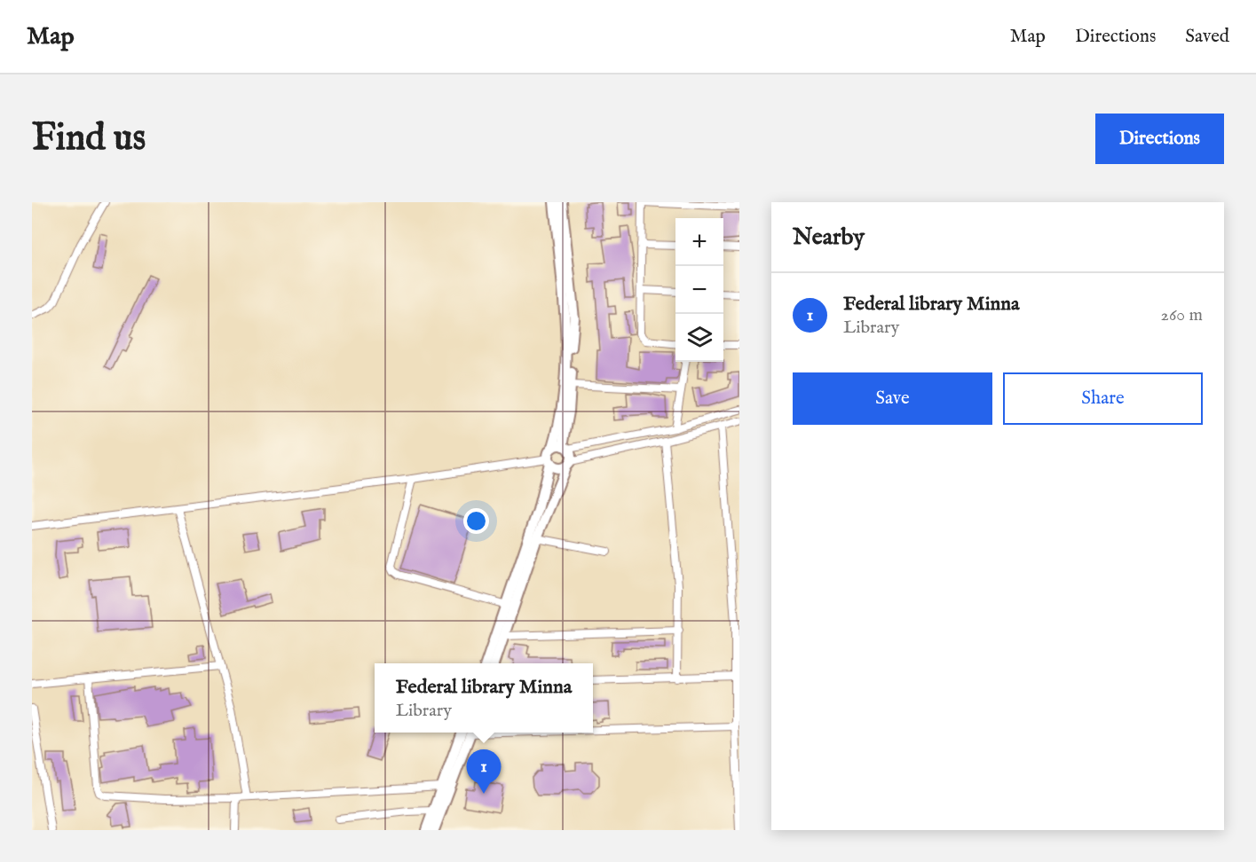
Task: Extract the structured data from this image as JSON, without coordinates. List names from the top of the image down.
{
  "page": {
    "header": "Map",
    "nav": ["Map", "Directions", "Saved"],
    "buttons": [
      "Directions",
      ["Save", "Share"]
    ],
    "title": "Find us",
    "heading": "Nearby",
    "map_buttons": ["+", "−"],
    "list": [
      {
        "mark": "1",
        "name": "Federal library Minna",
        "note": "Library",
        "value": "260 m"
      }
    ],
    "popup": ["Federal library Minna", "Library"],
    "pins": "1"
  }
}
